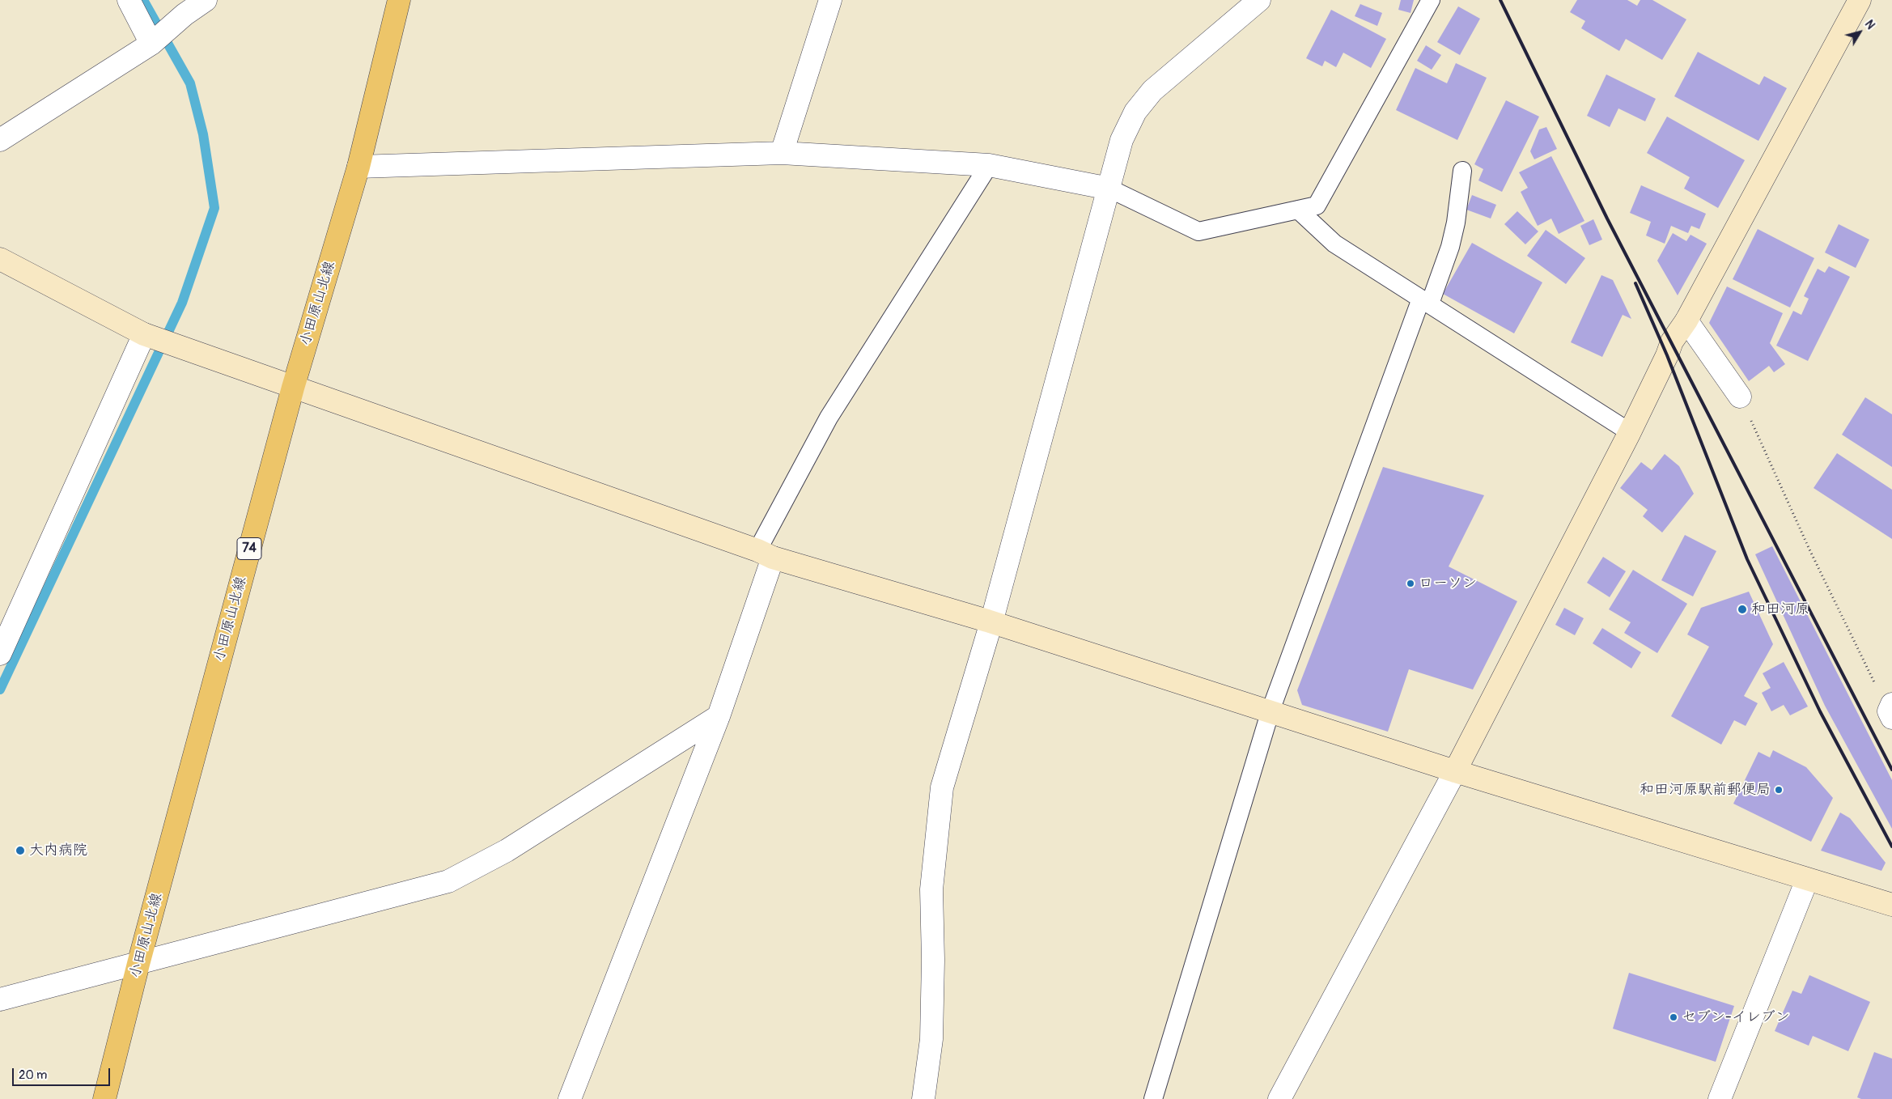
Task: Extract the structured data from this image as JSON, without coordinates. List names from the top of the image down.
{
  "streets": {
    "main road": ["小田原山北線", "74"]
  },
  "places": [
    "ローソン",
    "和田河原",
    "和田河原駅前郵便局",
    "大内病院",
    "セブン-イレブン"
  ],
  "scale_bar": "20 m",
  "north": "top right"
}
